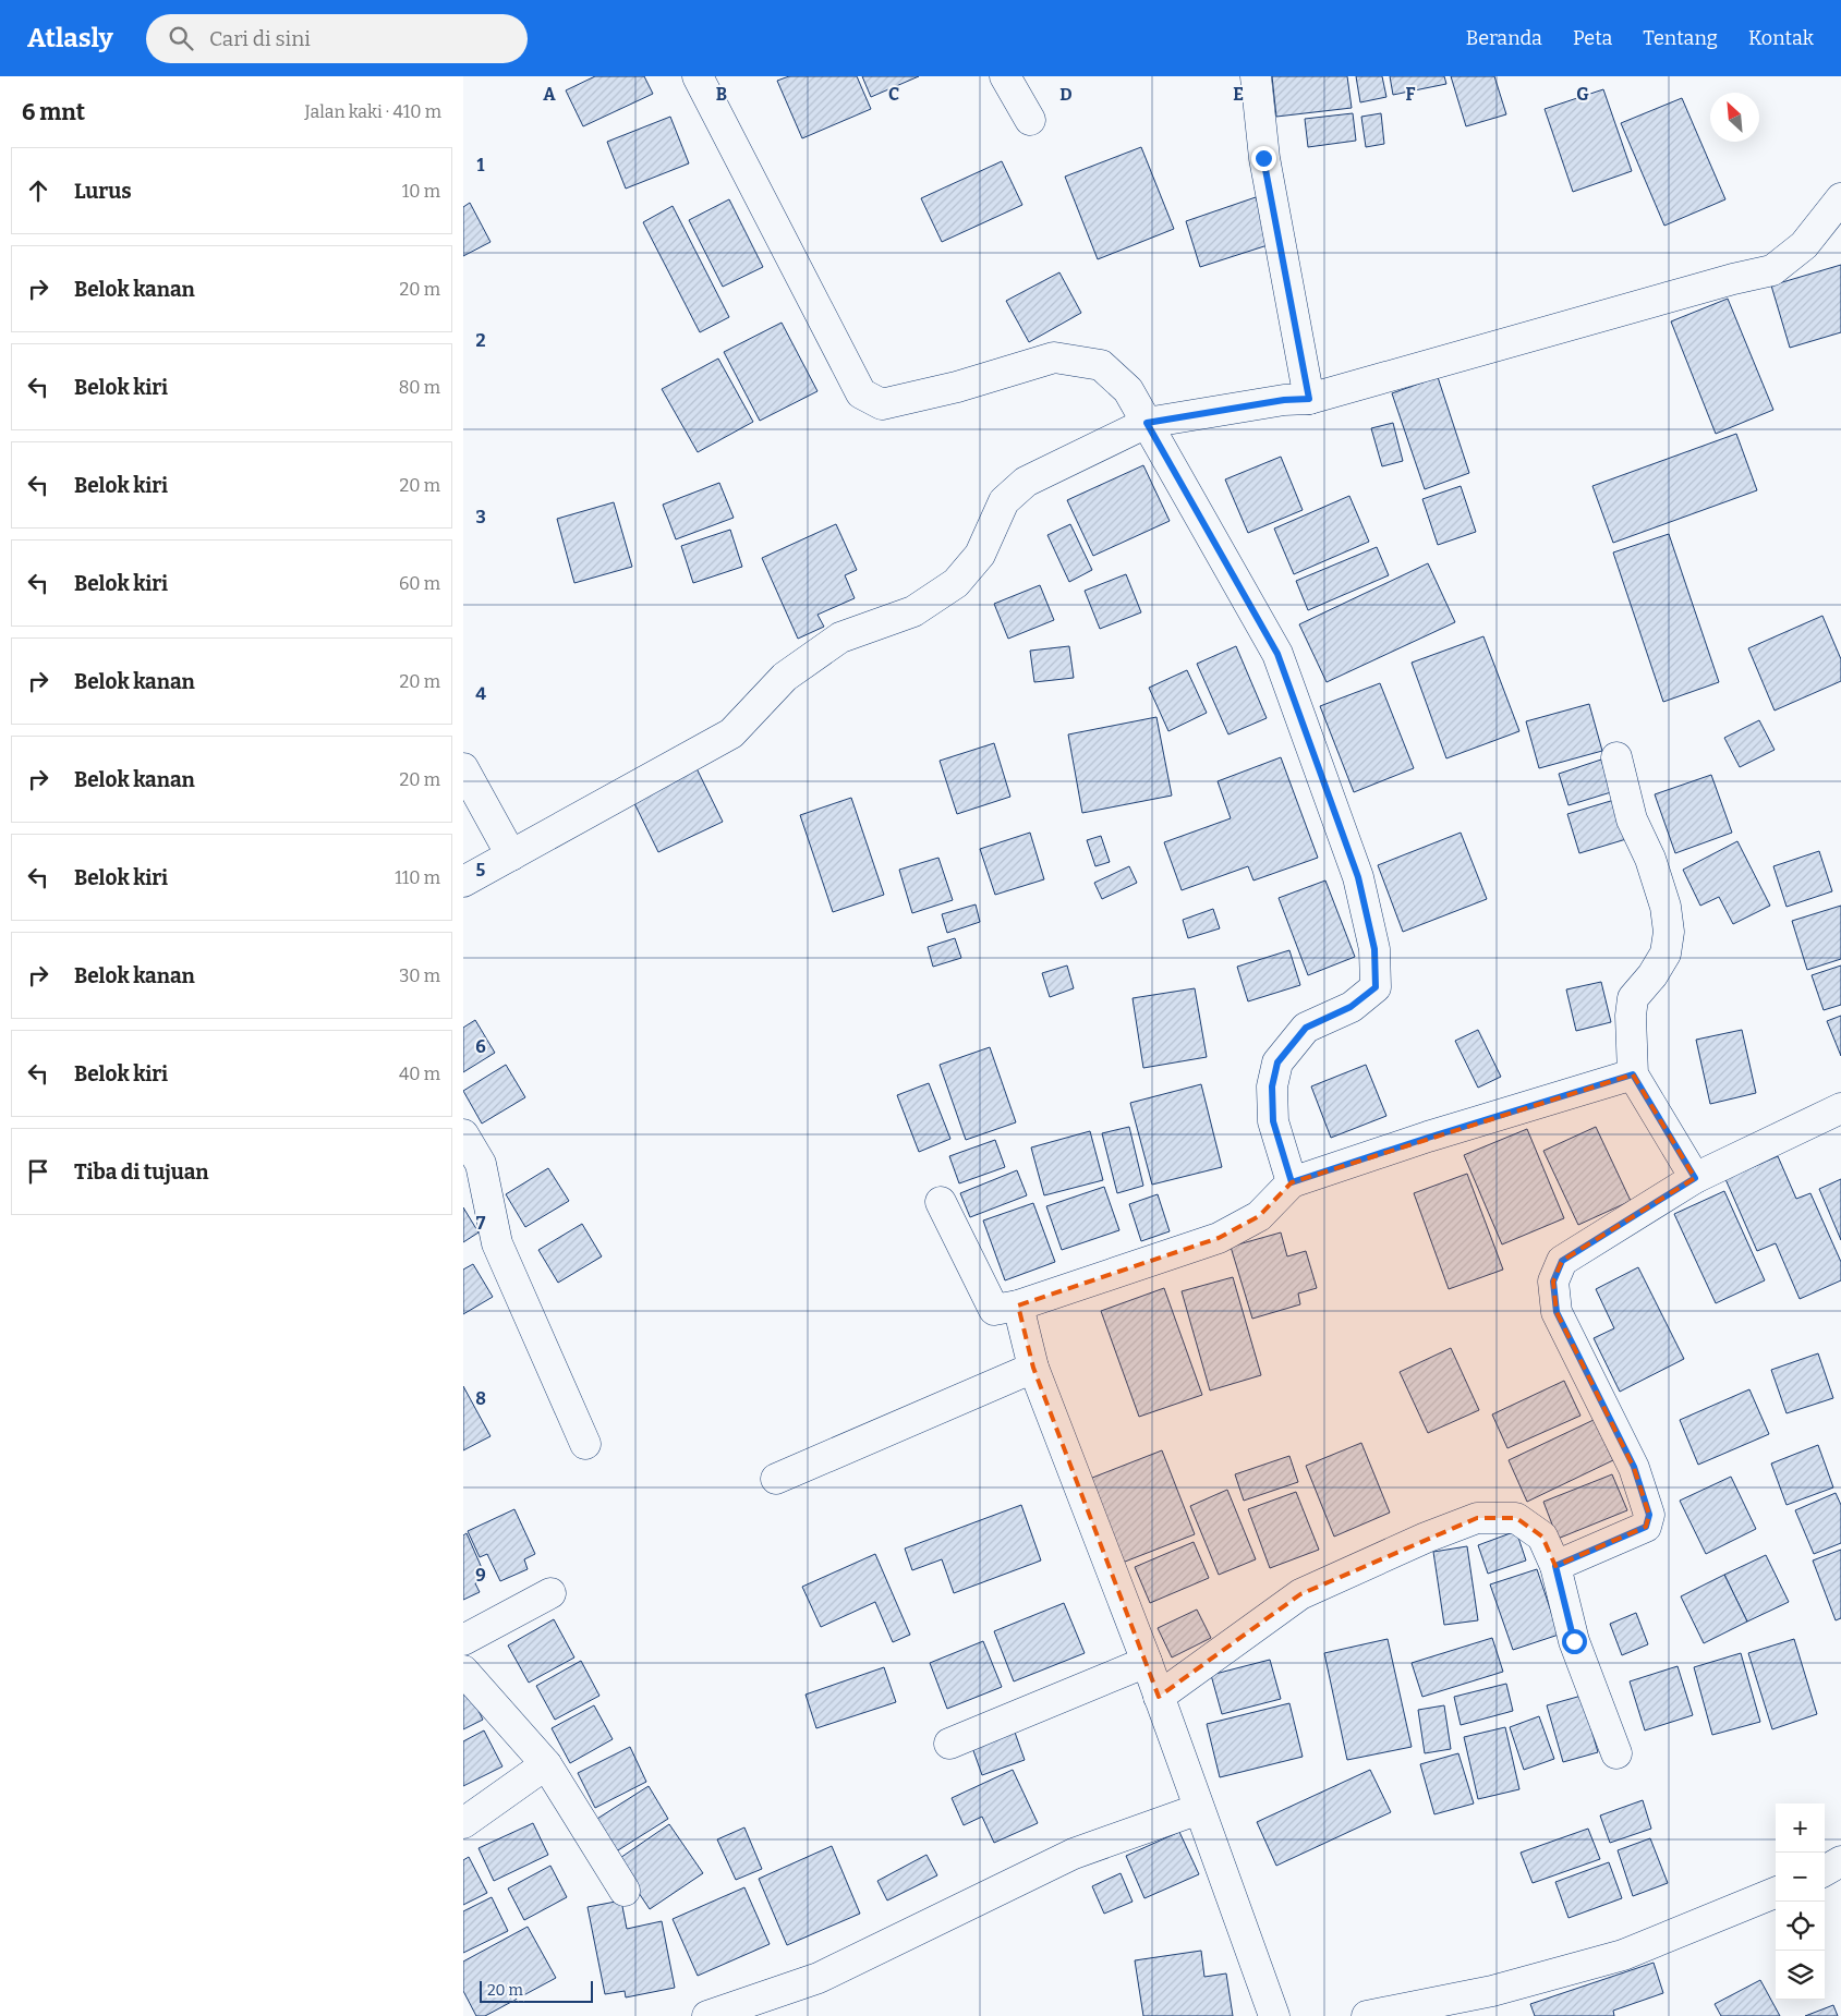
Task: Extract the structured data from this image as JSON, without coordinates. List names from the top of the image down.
{
  "scale_bar": "20 m",
  "north": "top left",
  "page": {
    "header": "Atlasly",
    "search": "Cari di sini",
    "nav": [
      "Beranda",
      "Peta",
      "Tentang",
      "Kontak"
    ],
    "heading": ["6 mnt", "Jalan kaki · 410 m"],
    "list": [
      ["Lurus", "10 m"],
      ["Belok kanan", "20 m"],
      ["Belok kiri", "80 m"],
      ["Belok kiri", "20 m"],
      ["Belok kiri", "60 m"],
      ["Belok kanan", "20 m"],
      ["Belok kanan", "20 m"],
      ["Belok kiri", "110 m"],
      ["Belok kanan", "30 m"],
      ["Belok kiri", "40 m"],
      "Tiba di tujuan"
    ],
    "map_buttons": ["+", "−"],
    "scale": "20 m"
  },
  "grid": {
    "columns": [
      "A",
      "B",
      "C",
      "D",
      "E",
      "F",
      "G"
    ],
    "rows": [
      "1",
      "2",
      "3",
      "4",
      "5",
      "6",
      "7",
      "8",
      "9"
    ]
  }
}
